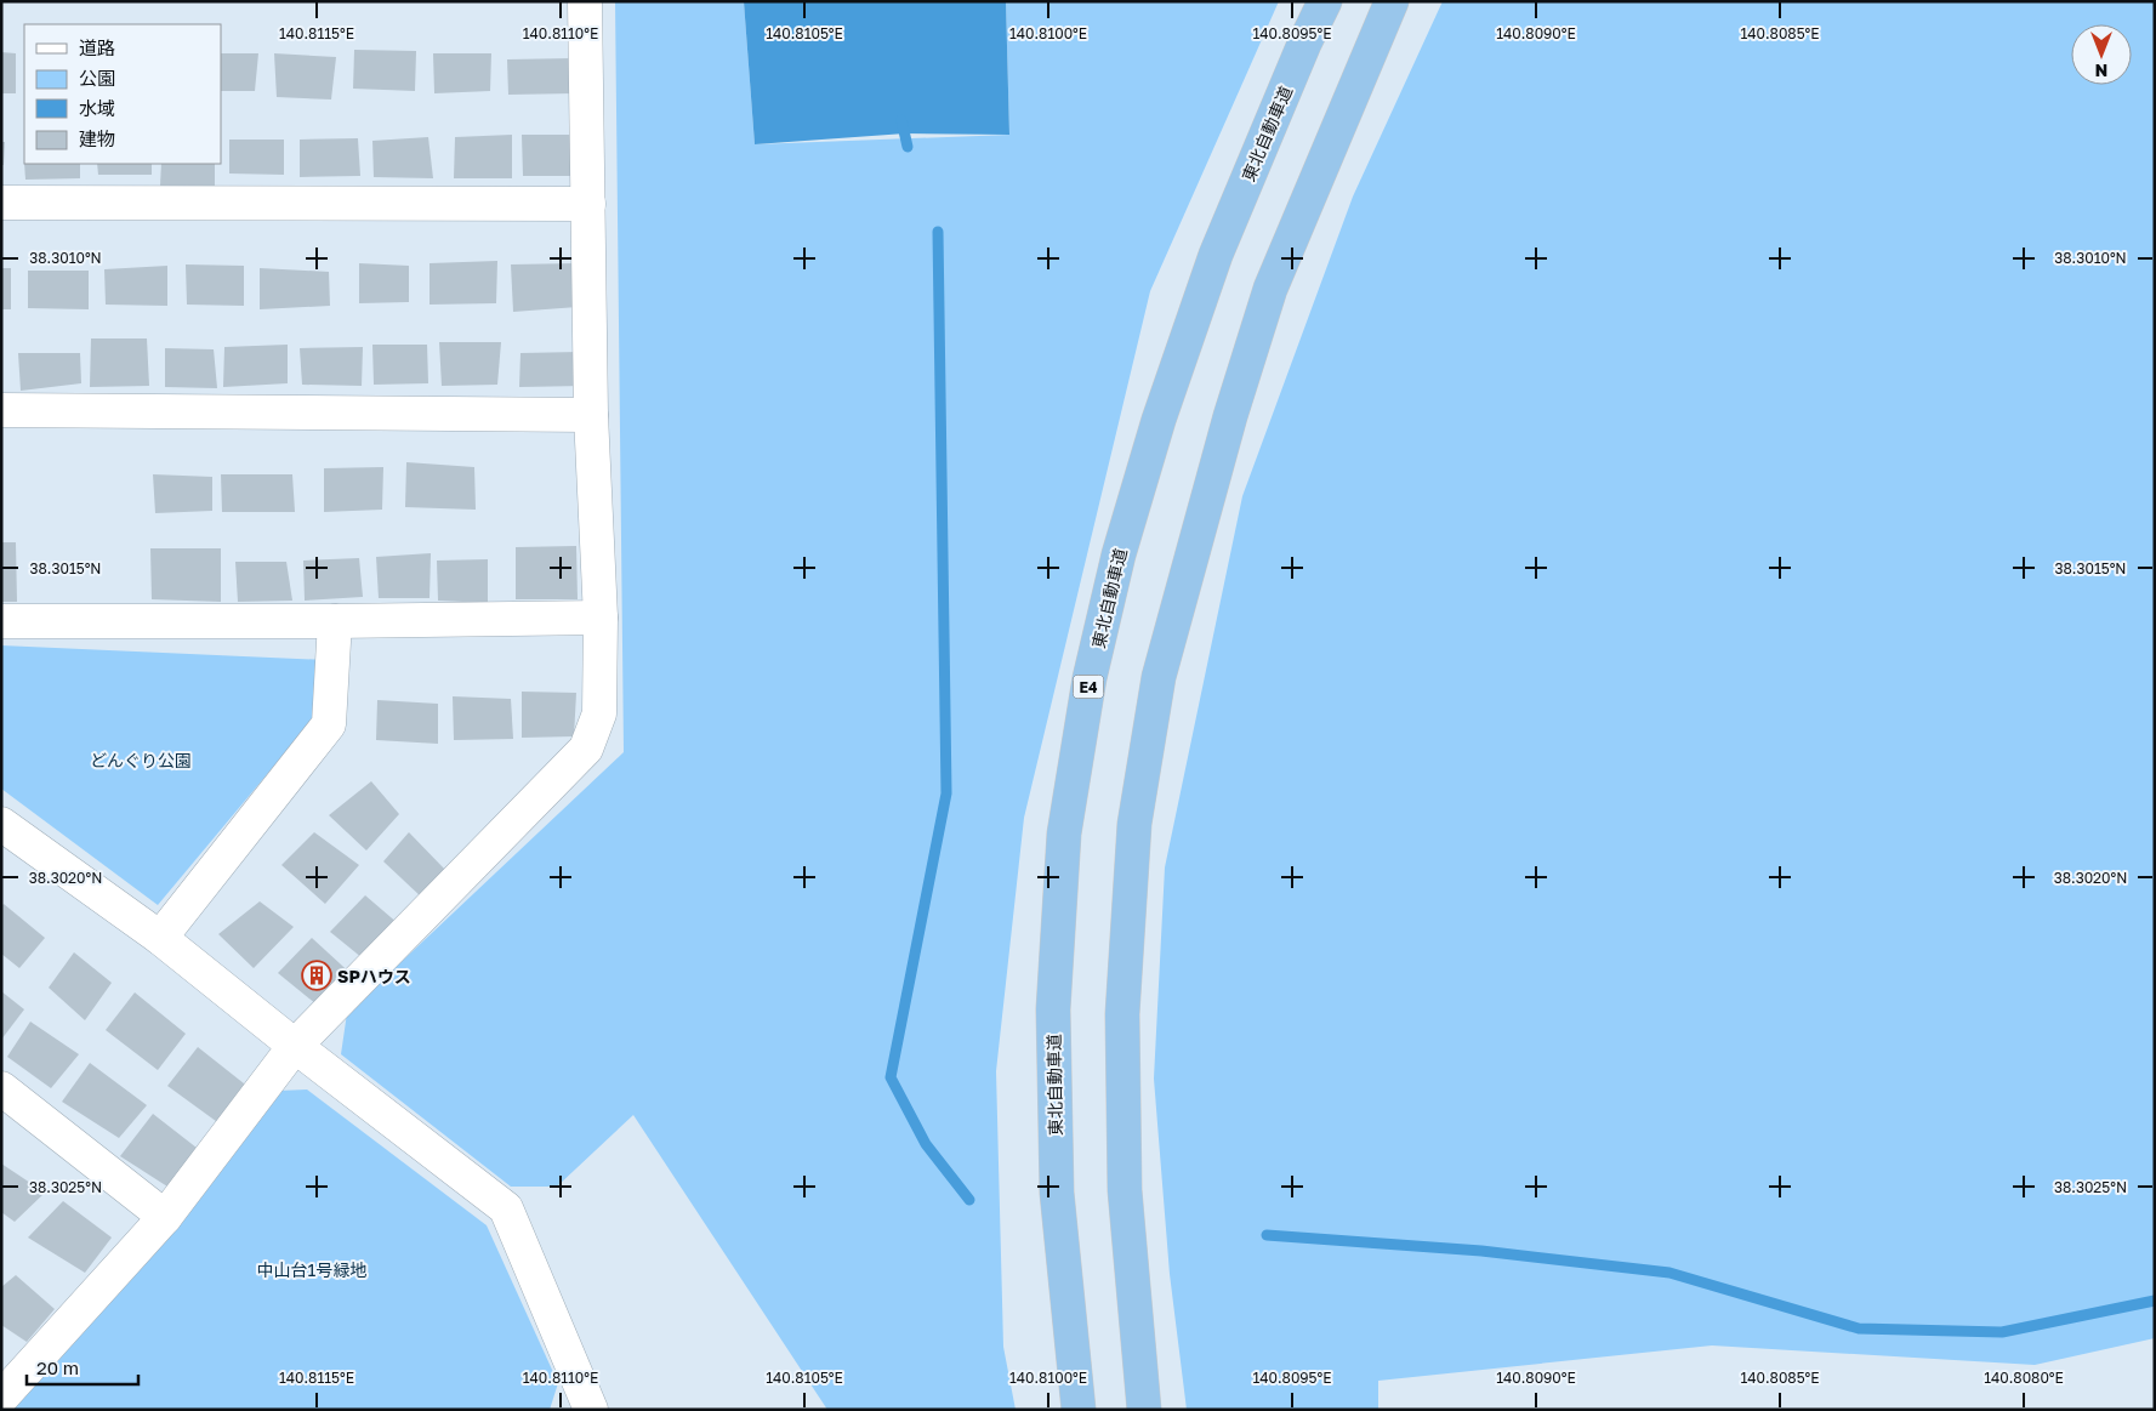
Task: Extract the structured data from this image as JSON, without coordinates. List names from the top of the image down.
{
  "streets": {
    "highway": ["東北自動車道", "E4"]
  },
  "parks": ["どんぐり公園", "中山台1号緑地"],
  "places": {
    "building": ["SPハウス"]
  },
  "legend": [
    "道路",
    "公園",
    "水域",
    "建物"
  ],
  "scale_bar": "20 m",
  "north": "bottom",
  "coordinates": [
    "140.8115°E",
    "140.8110°E",
    "140.8105°E",
    "140.8100°E",
    "140.8095°E",
    "140.8090°E",
    "140.8085°E",
    "38.3010°N",
    "38.3015°N",
    "38.3020°N",
    "38.3025°N",
    "140.8080°E"
  ]
}
